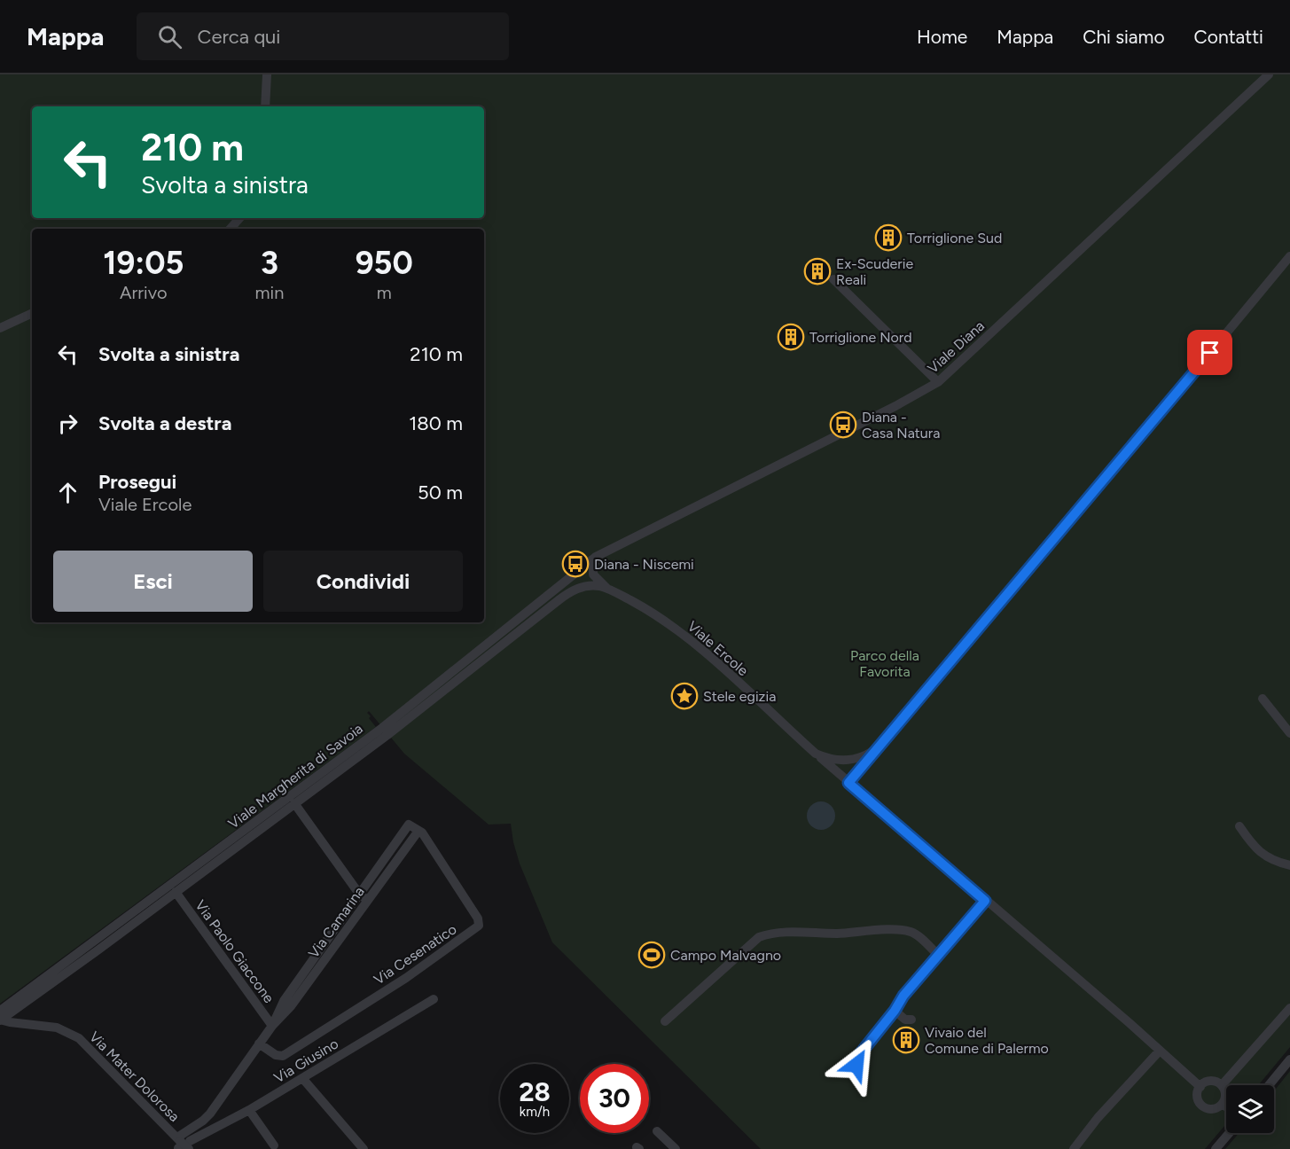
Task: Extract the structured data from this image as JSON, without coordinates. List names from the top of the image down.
{
  "streets": {
    "street": [
      "Viale Diana",
      "Viale Ercole",
      "Viale Margherita di Savoia",
      "Via Camarina",
      "Via Paolo Giaccone",
      "Via Cesenatico",
      "Via Giusino",
      "Via Mater Dolorosa"
    ]
  },
  "crossings": [
    ["Viale Diana", "Viale Margherita di Savoia"],
    ["Viale Ercole", "Viale Margherita di Savoia"],
    ["Viale Margherita di Savoia", "Via Paolo Giaccone"],
    ["Viale Margherita di Savoia", "Via Mater Dolorosa"],
    ["Via Camarina", "Via Paolo Giaccone"],
    ["Via Camarina", "Via Cesenatico"],
    ["Via Camarina", "Via Giusino"],
    ["Via Camarina", "Via Mater Dolorosa"],
    ["Via Giusino", "Via Mater Dolorosa"]
  ],
  "parks": ["Parco della Favorita"],
  "places": {
    "building": [
      "Torriglione Sud",
      "Ex-Scuderie Reali",
      "Torriglione Nord",
      "Vivaio del Comune di Palermo"
    ],
    "bus stop": ["Diana - Casa Natura", "Diana - Niscemi"],
    "place": ["Stele egizia"],
    "sports": ["Campo Malvagno"]
  },
  "page": {
    "header": "Mappa",
    "search": "Cerca qui",
    "nav": [
      "Home",
      "Mappa",
      "Chi siamo",
      "Contatti"
    ],
    "turn": ["210 m", "Svolta a sinistra"],
    "eta": [
      "19:05",
      "Arrivo",
      "3",
      "min",
      "950",
      "m"
    ],
    "list": [
      {
        "name": "Svolta a sinistra",
        "value": "210 m"
      },
      {
        "name": "Svolta a destra",
        "value": "180 m"
      },
      {
        "name": "Prosegui",
        "note": "Viale Ercole",
        "value": "50 m"
      }
    ],
    "buttons": ["Esci", "Condividi"],
    "speed": "28 km/h",
    "limit": "30"
  }
}
